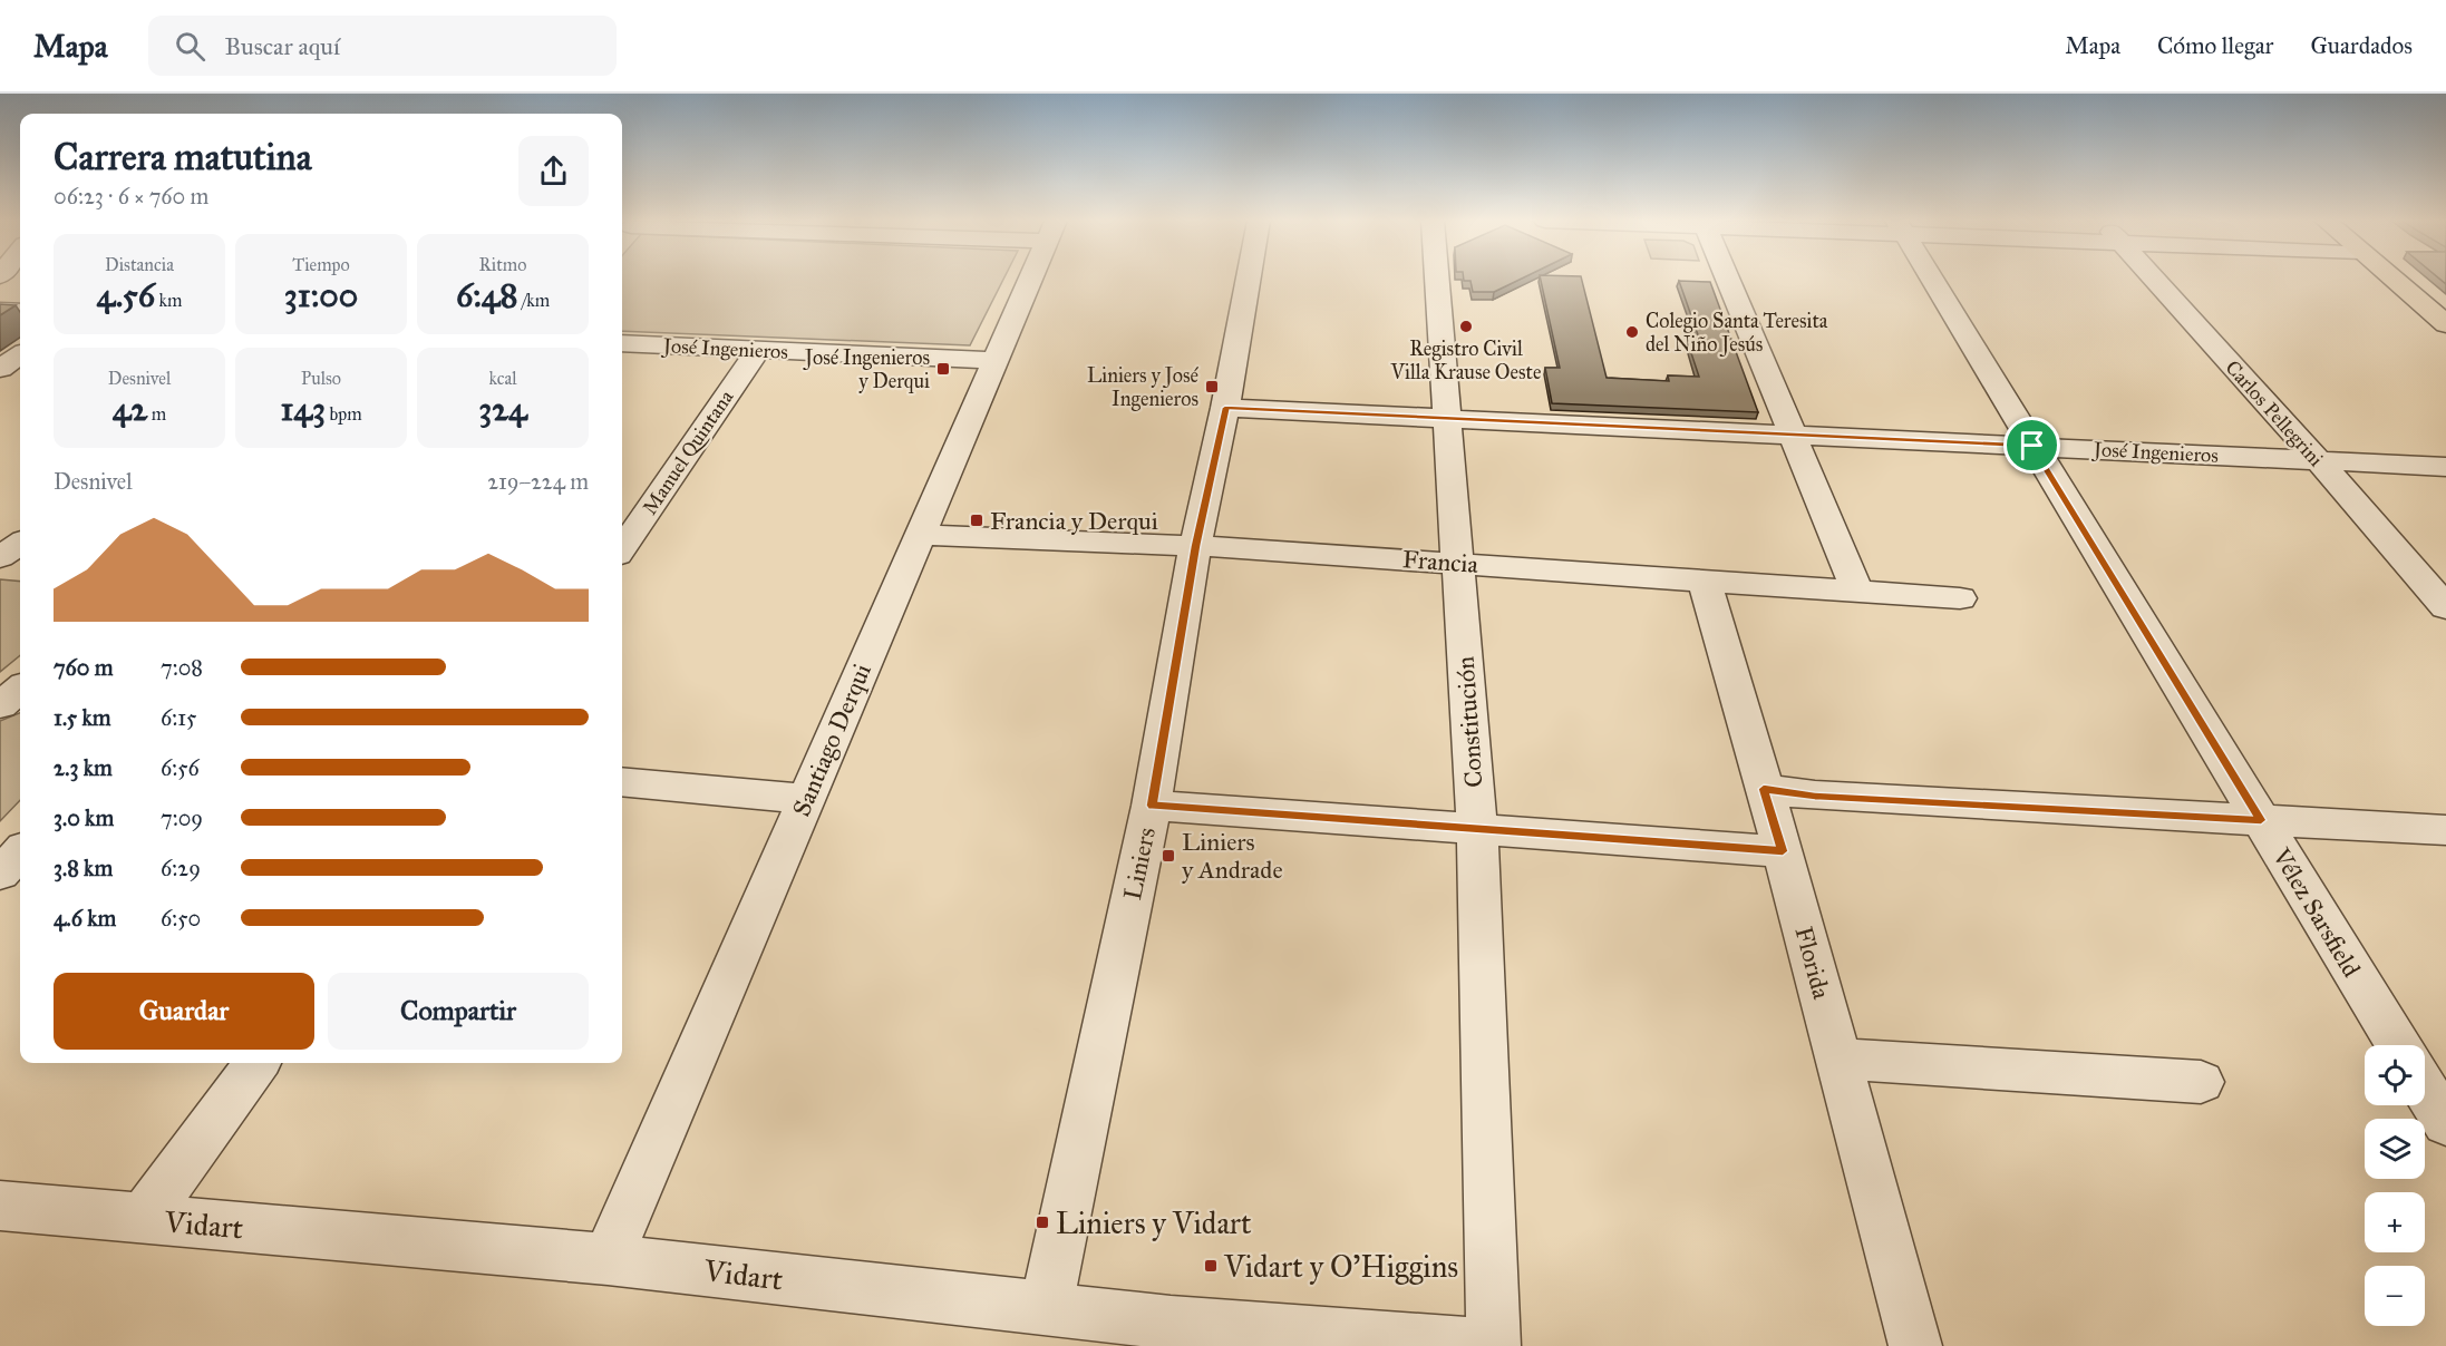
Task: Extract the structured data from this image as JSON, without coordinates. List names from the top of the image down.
{
  "streets": {
    "street": [
      "José Ingenieros",
      "Carlos Pellegrini",
      "Manuel Quintana",
      "Francia",
      "Constitución",
      "Santiago Derqui",
      "Liniers",
      "Vélez Sarsfield",
      "Florida",
      "Vidart"
    ]
  },
  "crossings": [
    ["José Ingenieros", "Carlos Pellegrini"],
    ["José Ingenieros", "Manuel Quintana"],
    ["José Ingenieros", "Constitución"],
    ["José Ingenieros", "Santiago Derqui"],
    ["José Ingenieros", "Liniers"],
    ["José Ingenieros", "Vélez Sarsfield"],
    ["Francia", "Constitución"],
    ["Francia", "Santiago Derqui"],
    ["Francia", "Liniers"],
    ["Francia", "Florida"],
    ["Santiago Derqui", "Vidart"],
    ["Liniers", "Vidart"]
  ],
  "places": {
    "other": ["Registro Civil Villa Krause Oeste", "Colegio Santa Teresita del Niño Jesús"],
    "transit": [
      "José Ingenieros y Derqui",
      "Liniers y José Ingenieros",
      "Francia y Derqui",
      "Liniers y Andrade",
      "Liniers y Vidart",
      "Vidart y O'Higgins"
    ]
  },
  "page": {
    "header": "Mapa",
    "search": "Buscar aquí",
    "nav": ["Mapa", "Cómo llegar", "Guardados"],
    "heading": ["Carrera matutina", "06:23 · 6 × 760 m"],
    "stats": [
      ["Distancia", "4.56 km"],
      ["Tiempo", "31:00"],
      ["Ritmo", "6:48 /km"],
      ["Desnivel", "42 m"],
      ["Pulso", "143 bpm"],
      ["kcal", "324"]
    ],
    "chart": ["Desnivel", "219–224 m"],
    "list": [
      {
        "name": "760 m",
        "note": "7:08"
      },
      {
        "name": "1.5 km",
        "note": "6:15"
      },
      {
        "name": "2.3 km",
        "note": "6:56"
      },
      {
        "name": "3.0 km",
        "note": "7:09"
      },
      {
        "name": "3.8 km",
        "note": "6:29"
      },
      {
        "name": "4.6 km",
        "note": "6:50"
      }
    ],
    "buttons": ["Guardar", "Compartir"],
    "map_buttons": ["+", "−"]
  }
}
